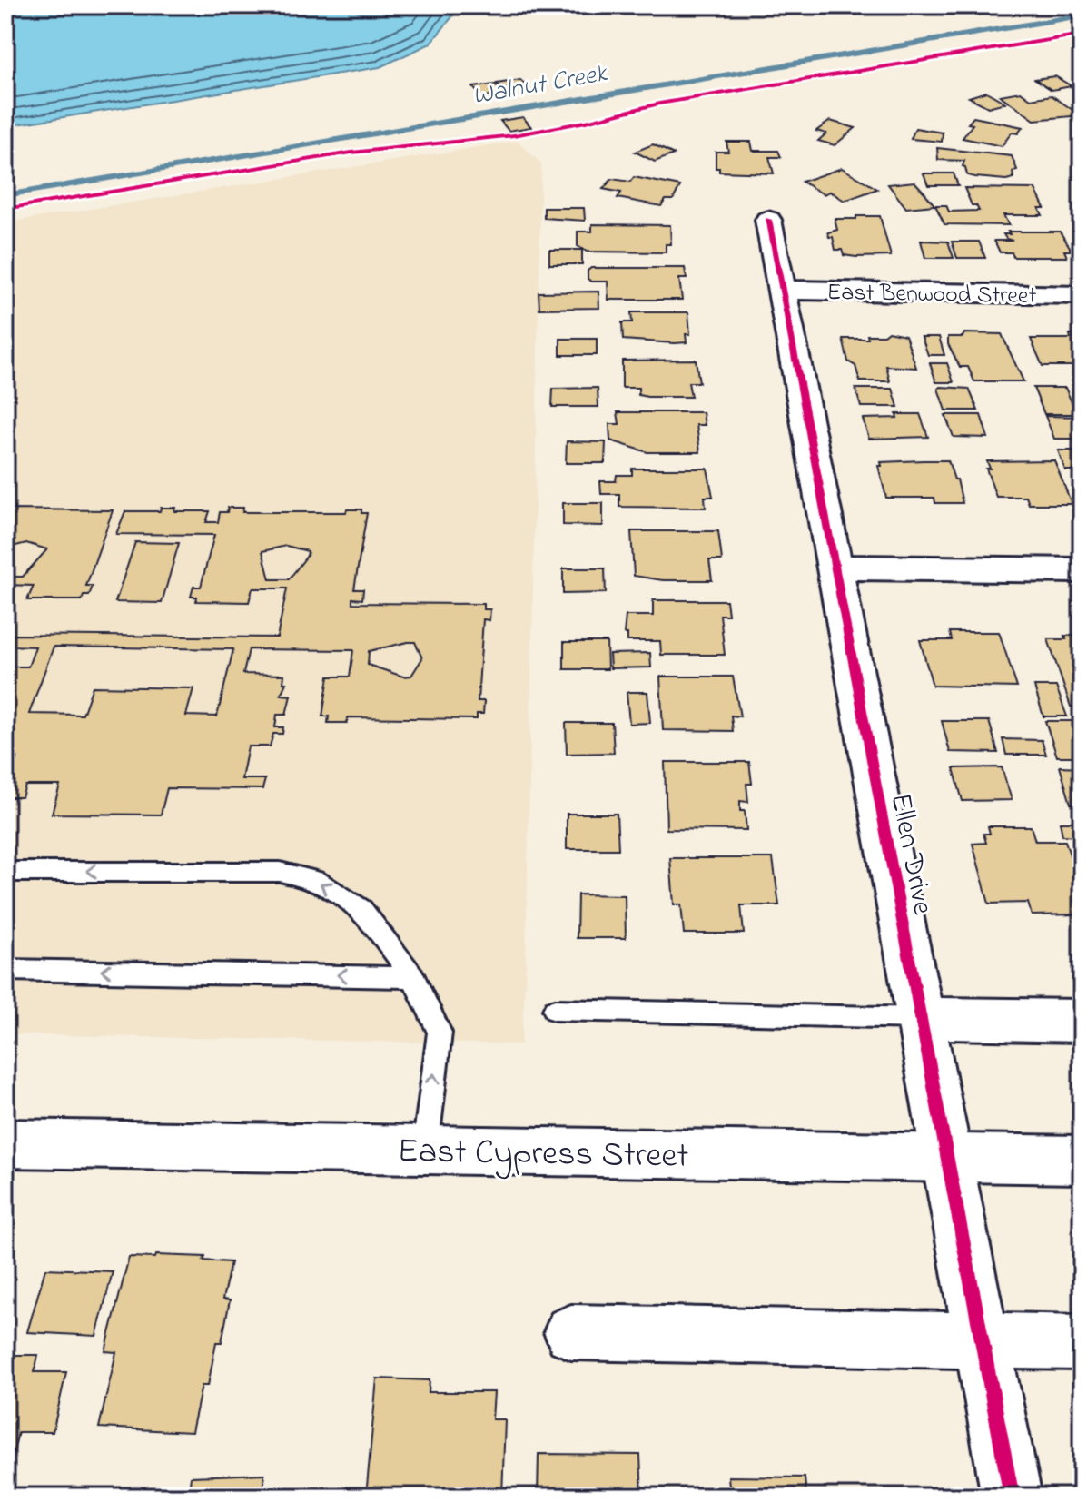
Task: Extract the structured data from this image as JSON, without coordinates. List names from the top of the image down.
{
  "streets": {
    "street": ["East Benwood Street", "Ellen Drive", "East Cypress Street"]
  },
  "crossings": [
    ["East Benwood Street", "Ellen Drive"],
    ["Ellen Drive", "East Cypress Street"]
  ],
  "water": ["Walnut Creek"]
}
